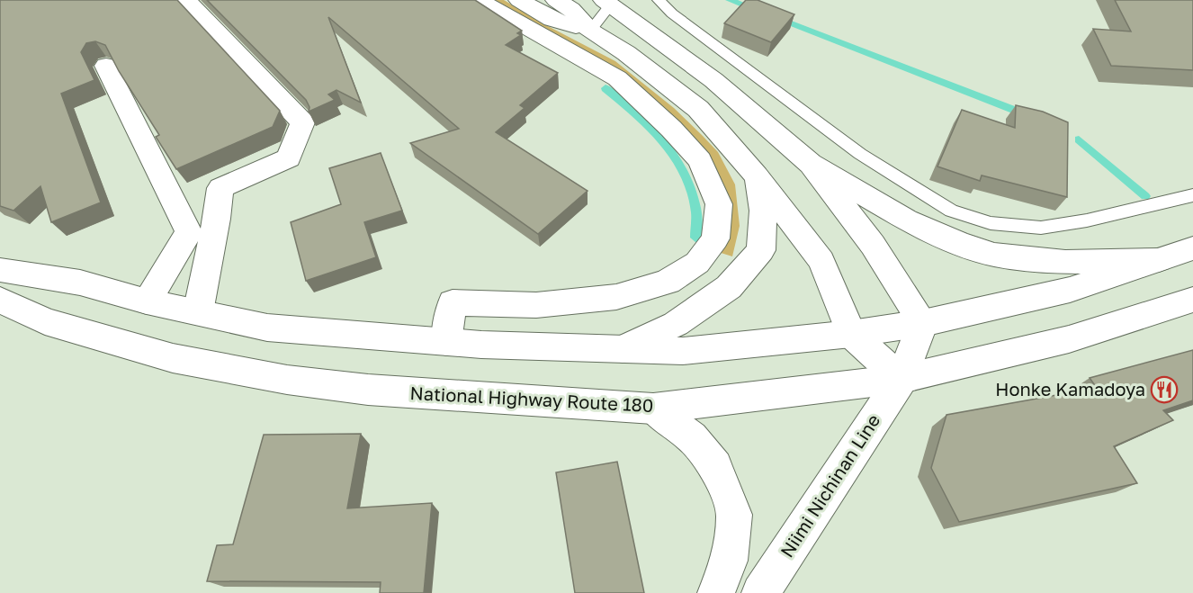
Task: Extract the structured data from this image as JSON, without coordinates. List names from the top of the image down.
{
  "streets": {
    "main road": ["National Highway Route 180", "Niimi Nichinan Line"]
  },
  "crossings": [
    ["National Highway Route 180", "Niimi Nichinan Line"]
  ],
  "places": {
    "restaurant": ["Honke Kamadoya"]
  }
}
